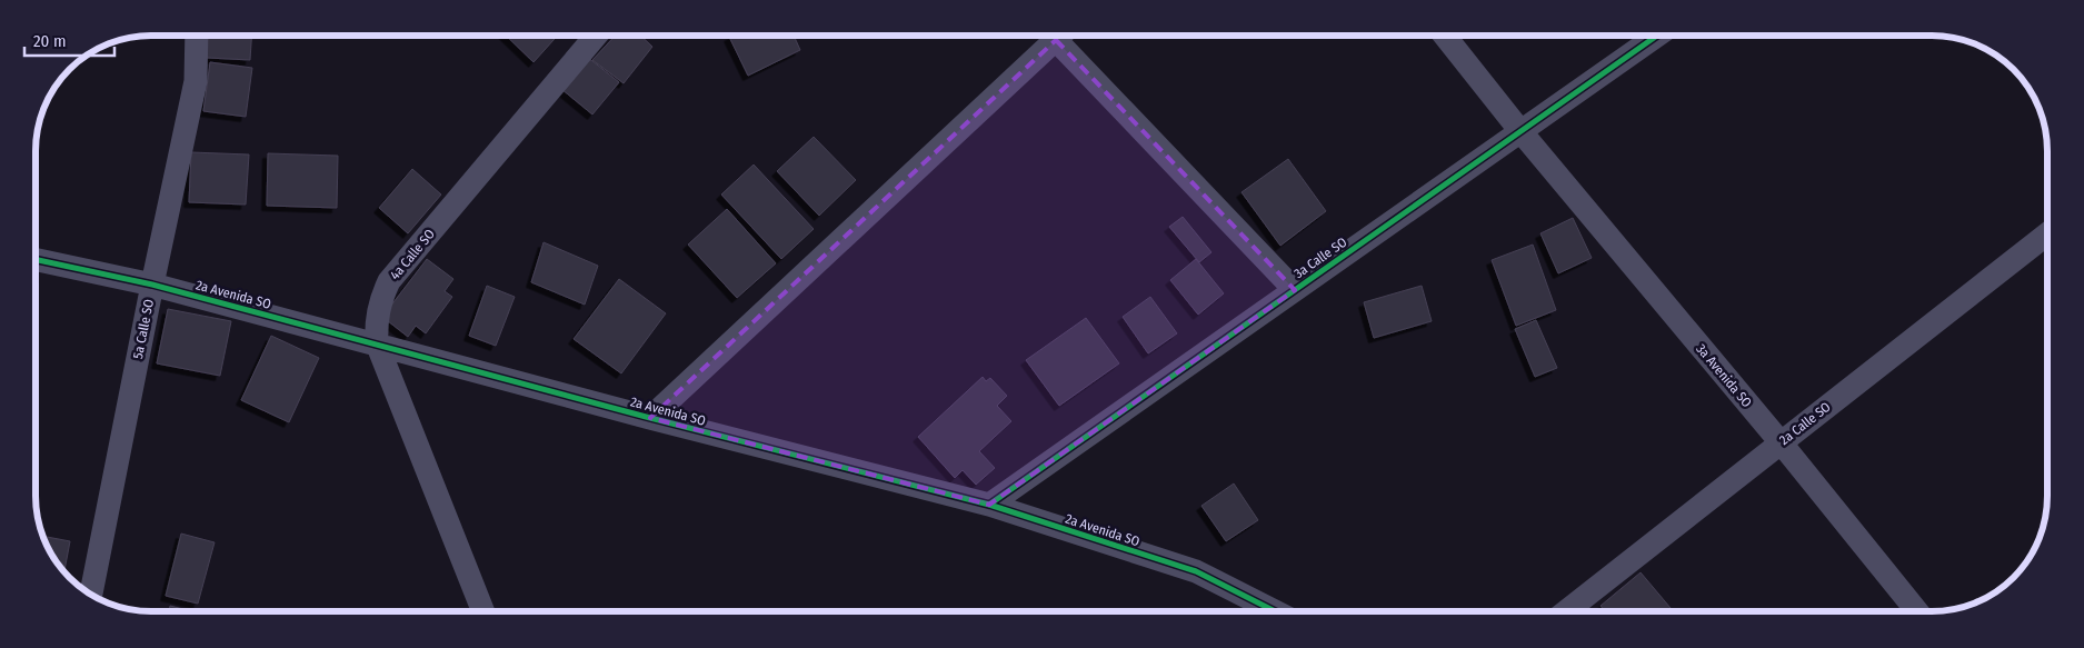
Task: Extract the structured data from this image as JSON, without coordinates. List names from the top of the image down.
{
  "streets": {
    "street": [
      "4a Calle SO",
      "3a Calle SO",
      "2a Avenida SO",
      "5a Calle SO",
      "3a Avenida SO",
      "2a Calle SO"
    ]
  },
  "crossings": [
    ["4a Calle SO", "2a Avenida SO"],
    ["3a Calle SO", "2a Avenida SO"],
    ["3a Calle SO", "3a Avenida SO"],
    ["2a Avenida SO", "5a Calle SO"],
    ["3a Avenida SO", "2a Calle SO"]
  ],
  "scale_bar": "20 m"
}
